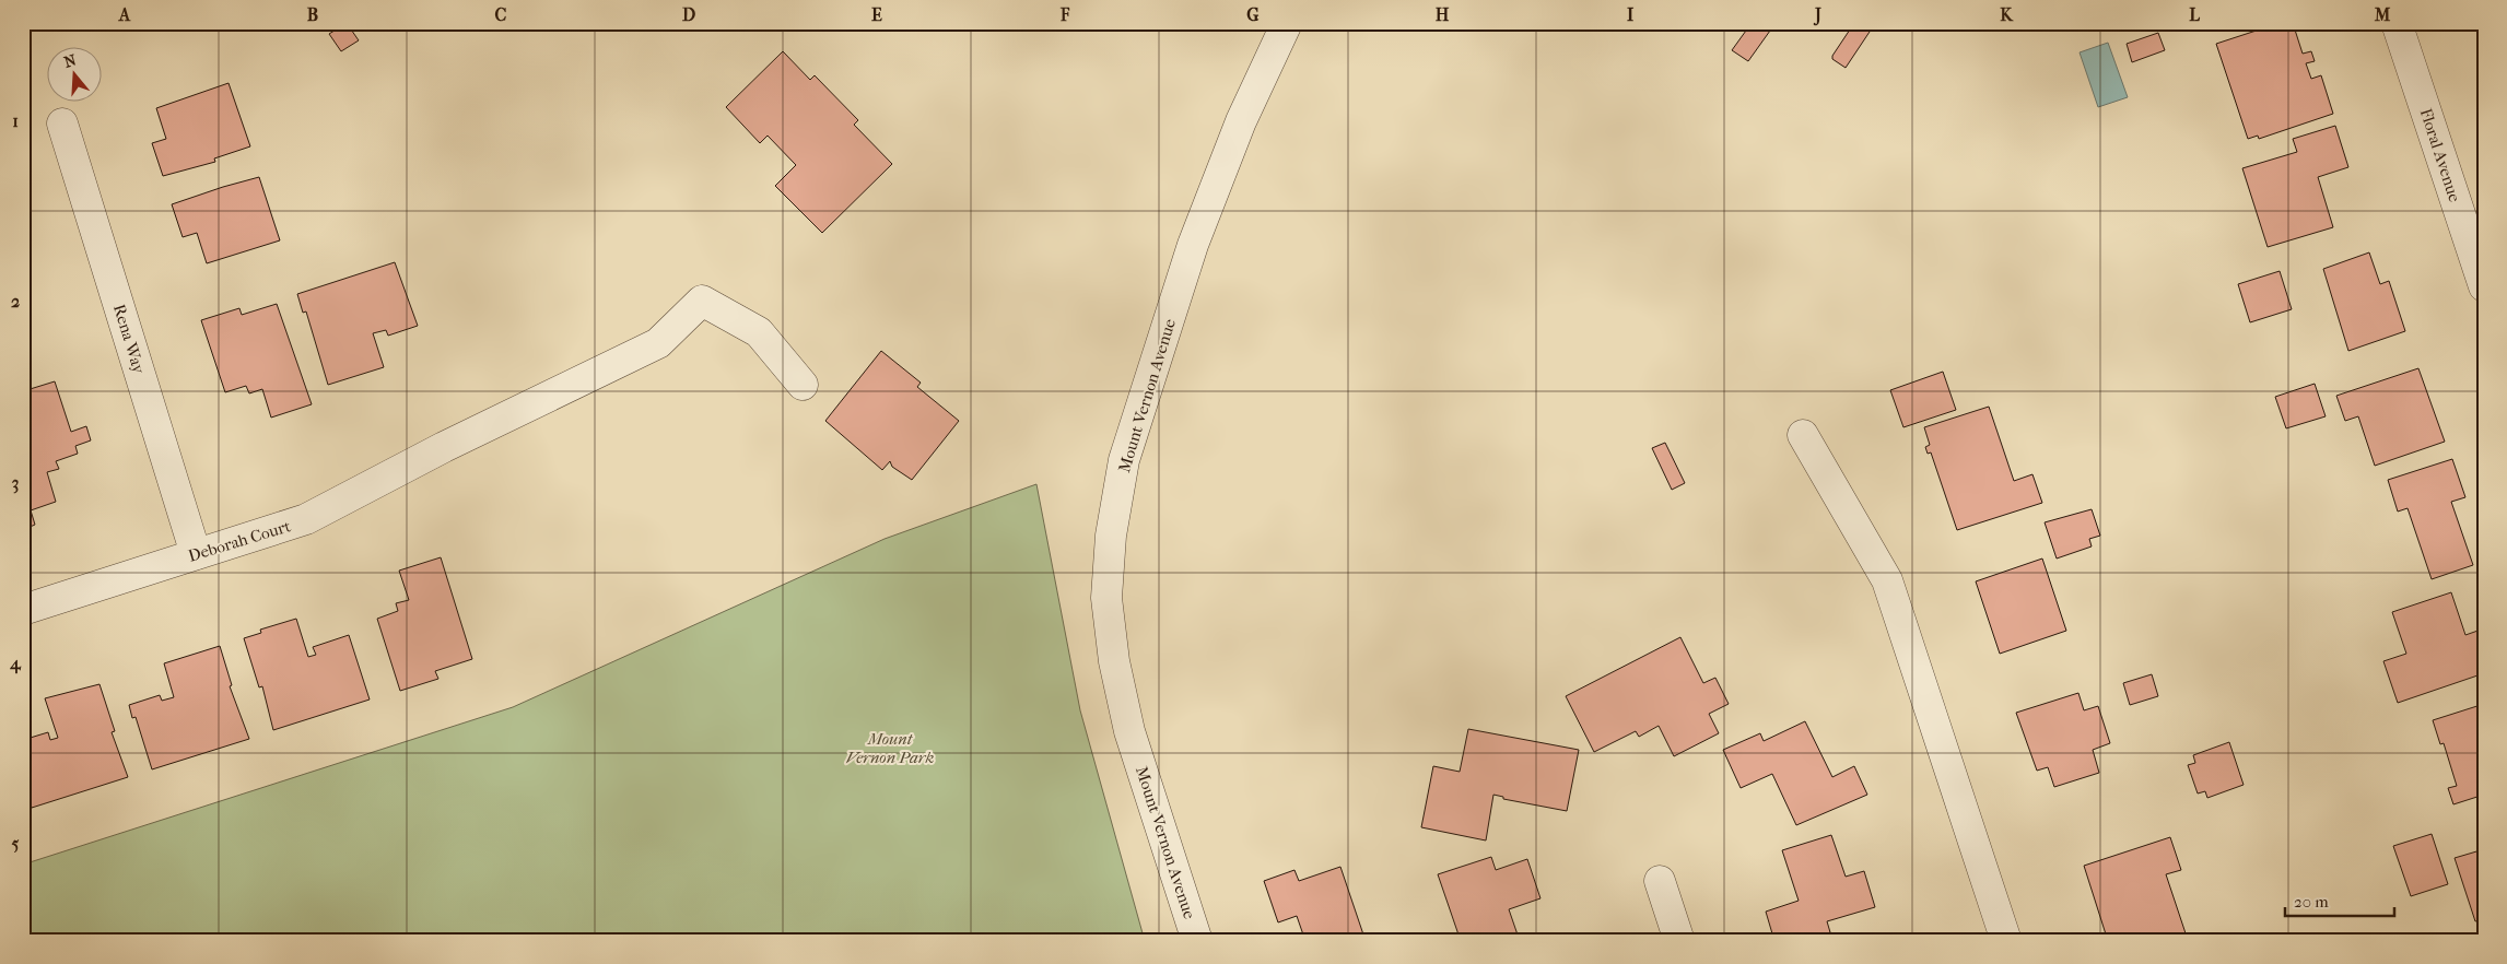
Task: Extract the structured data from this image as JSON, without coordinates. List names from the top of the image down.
{
  "streets": {
    "street": [
      "Floral Avenue",
      "Rena Way",
      "Mount Vernon Avenue",
      "Deborah Court"
    ]
  },
  "crossings": [
    ["Rena Way", "Deborah Court"]
  ],
  "parks": ["Mount Vernon Park"],
  "scale_bar": "20 m",
  "north": "top",
  "grid": {
    "columns": [
      "A",
      "B",
      "C",
      "D",
      "E",
      "F",
      "G",
      "H",
      "I",
      "J",
      "K",
      "L",
      "M"
    ],
    "rows": [
      "1",
      "2",
      "3",
      "4",
      "5"
    ]
  }
}
